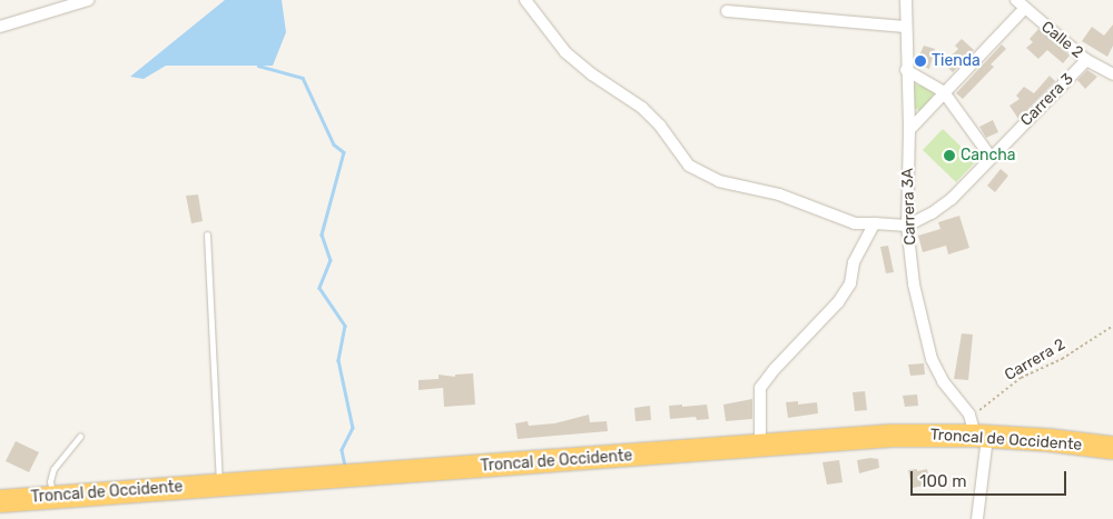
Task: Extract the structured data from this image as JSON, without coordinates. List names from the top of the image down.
{
  "streets": {
    "highway": ["Troncal de Occidente"],
    "street": ["Calle 2", "Carrera 3", "Carrera 3A"],
    "path": ["Carrera 2"]
  },
  "crossings": [
    ["Calle 2", "Carrera 3"],
    ["Carrera 3", "Carrera 3A"],
    ["Carrera 3A", "Carrera 2"],
    ["Carrera 3A", "Troncal de Occidente"]
  ],
  "places": ["Tienda", "Cancha"],
  "scale_bar": "100 m"
}
